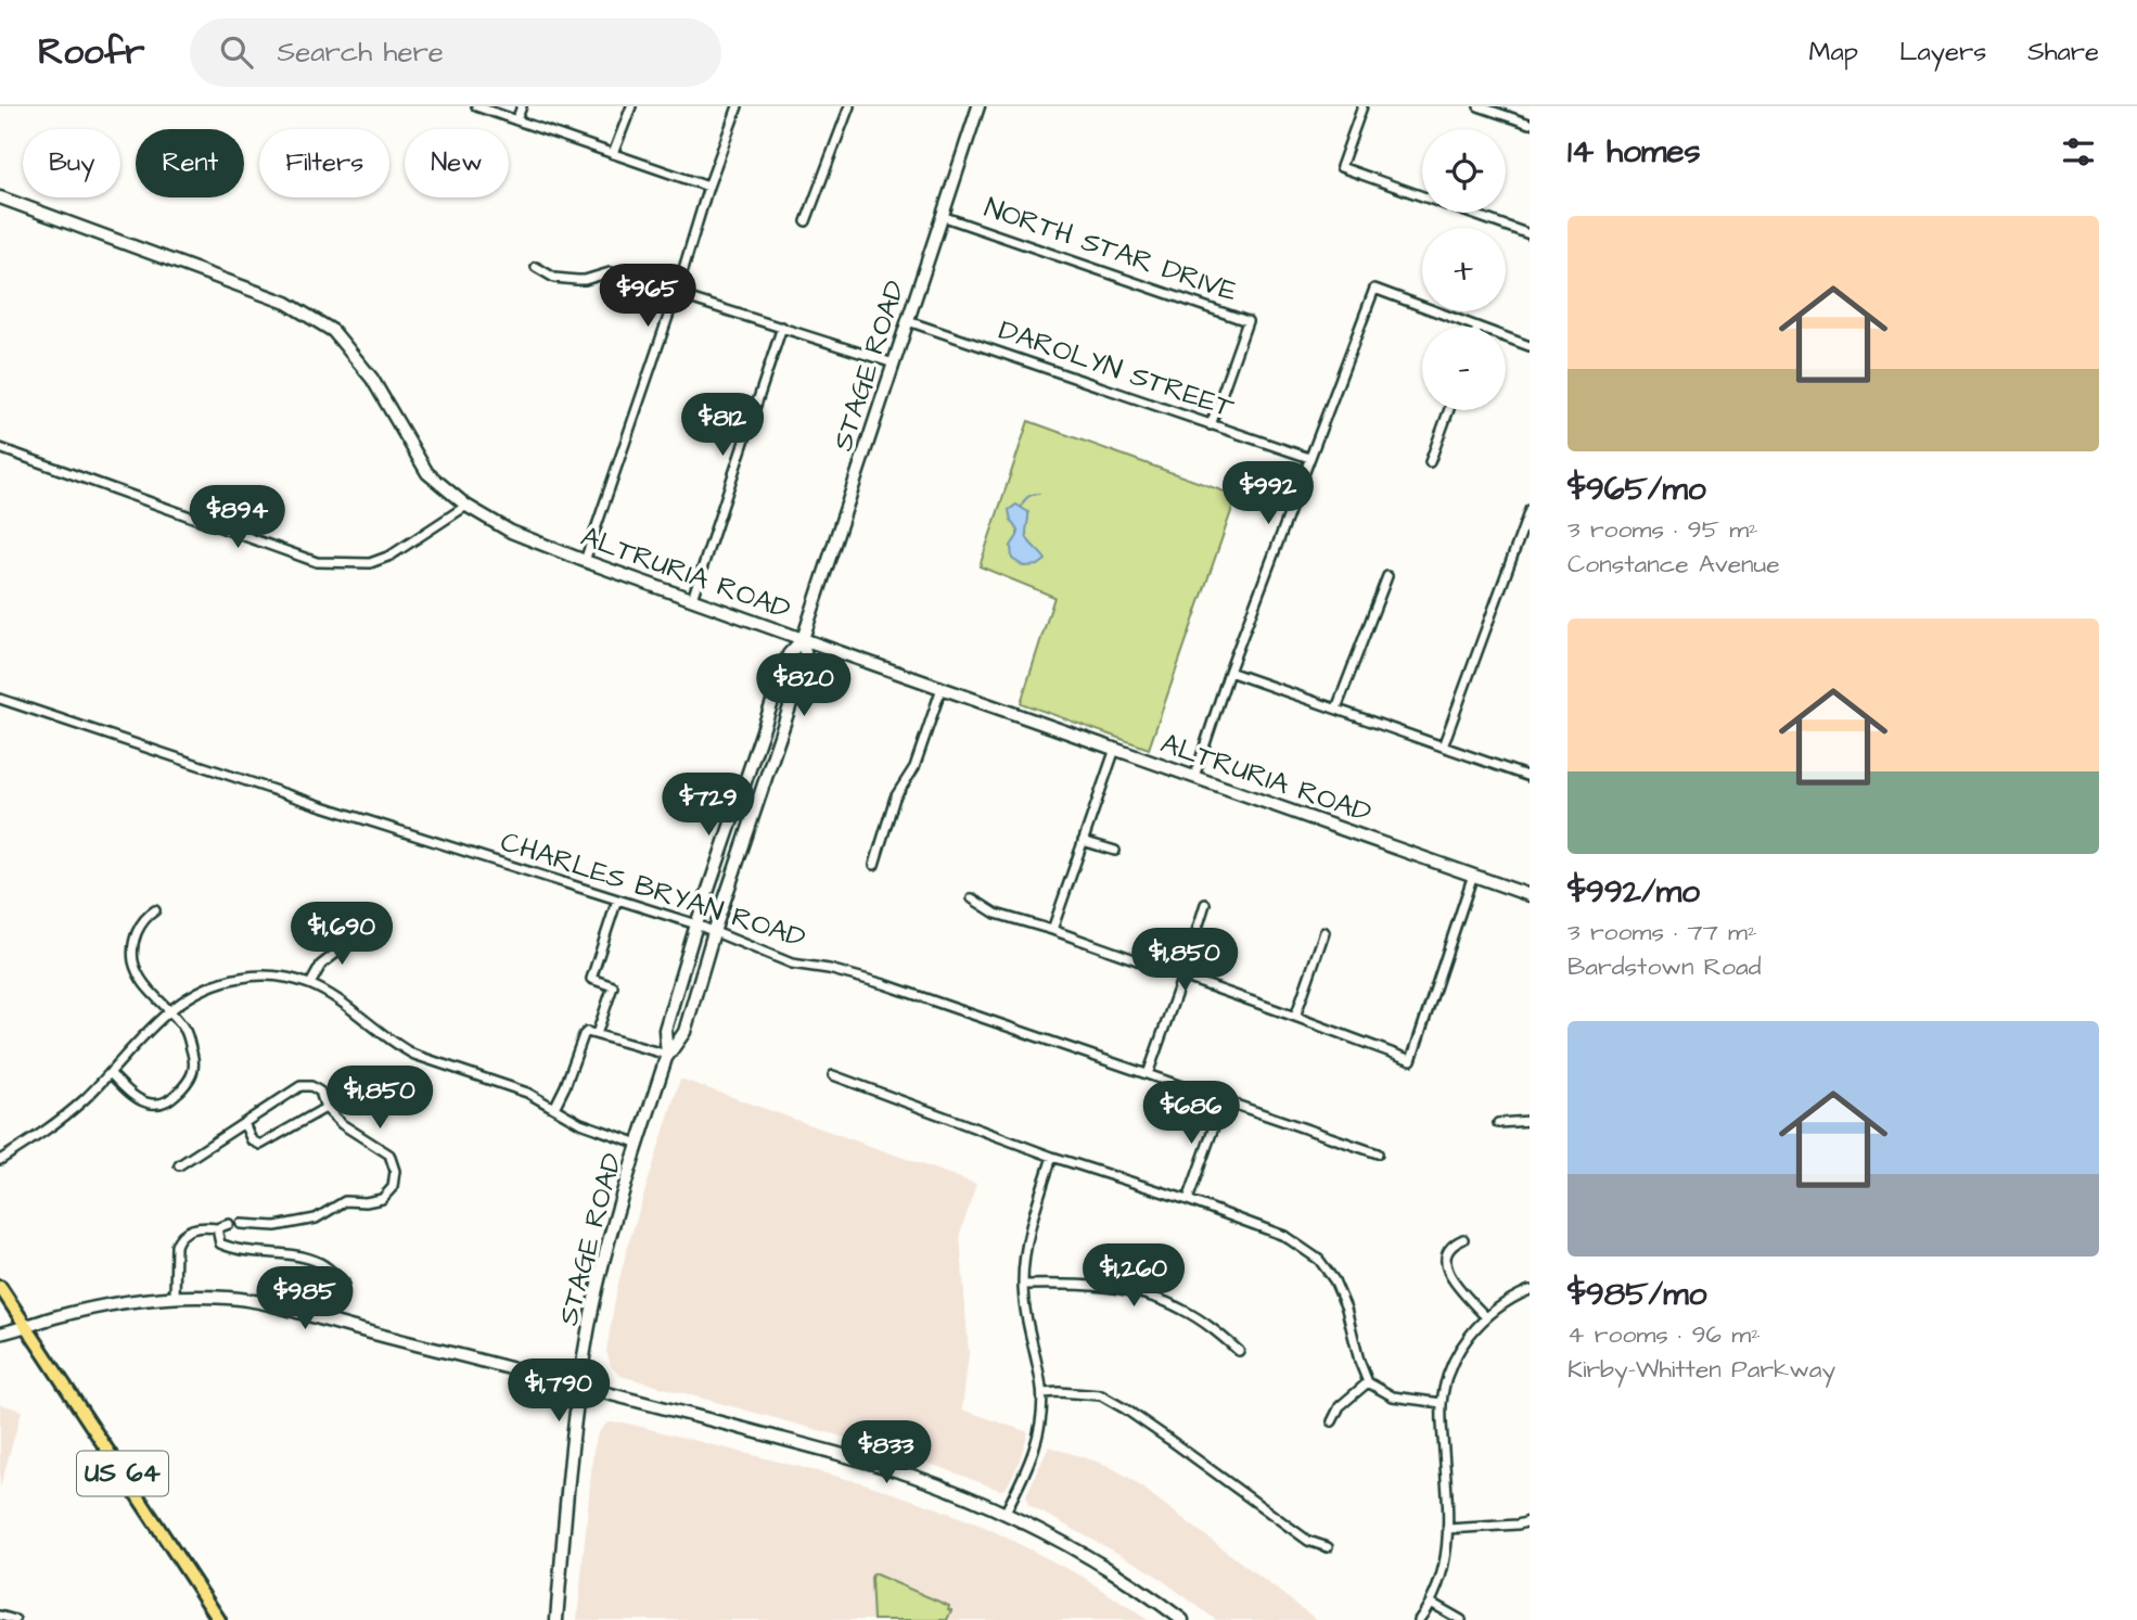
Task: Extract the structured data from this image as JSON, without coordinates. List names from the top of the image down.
{
  "streets": {
    "main road": ["STAGE ROAD", "ALTRURIA ROAD", "US 64"],
    "street": ["NORTH STAR DRIVE", "DAROLYN STREET", "CHARLES BRYAN ROAD"]
  },
  "crossings": [
    ["NORTH STAR DRIVE", "STAGE ROAD"],
    ["NORTH STAR DRIVE", "DAROLYN STREET"],
    ["STAGE ROAD", "DAROLYN STREET"],
    ["STAGE ROAD", "ALTRURIA ROAD"],
    ["STAGE ROAD", "CHARLES BRYAN ROAD"]
  ],
  "page": {
    "header": "Roofr",
    "search": "Search here",
    "nav": ["Map", "Layers", "Share"],
    "heading": "14 homes",
    "map_buttons": ["+", "−"],
    "chip": [
      "Buy",
      "Rent",
      "Filters",
      "New"
    ],
    "list": [
      {
        "name": "$965/mo",
        "note": "3 rooms · 95 m² · Constance Avenue"
      },
      {
        "name": "$992/mo",
        "note": "3 rooms · 77 m² · Bardstown Road"
      },
      {
        "name": "$985/mo",
        "note": "4 rooms · 96 m² · Kirby-Whitten Parkway"
      }
    ],
    "price": [
      "$965",
      "$812",
      "$992",
      "$894",
      "$820",
      "$729",
      "$1,690",
      "$1,850",
      "$1,850",
      "$686",
      "$1,260",
      "$985",
      "$1,790",
      "$833"
    ]
  }
}
